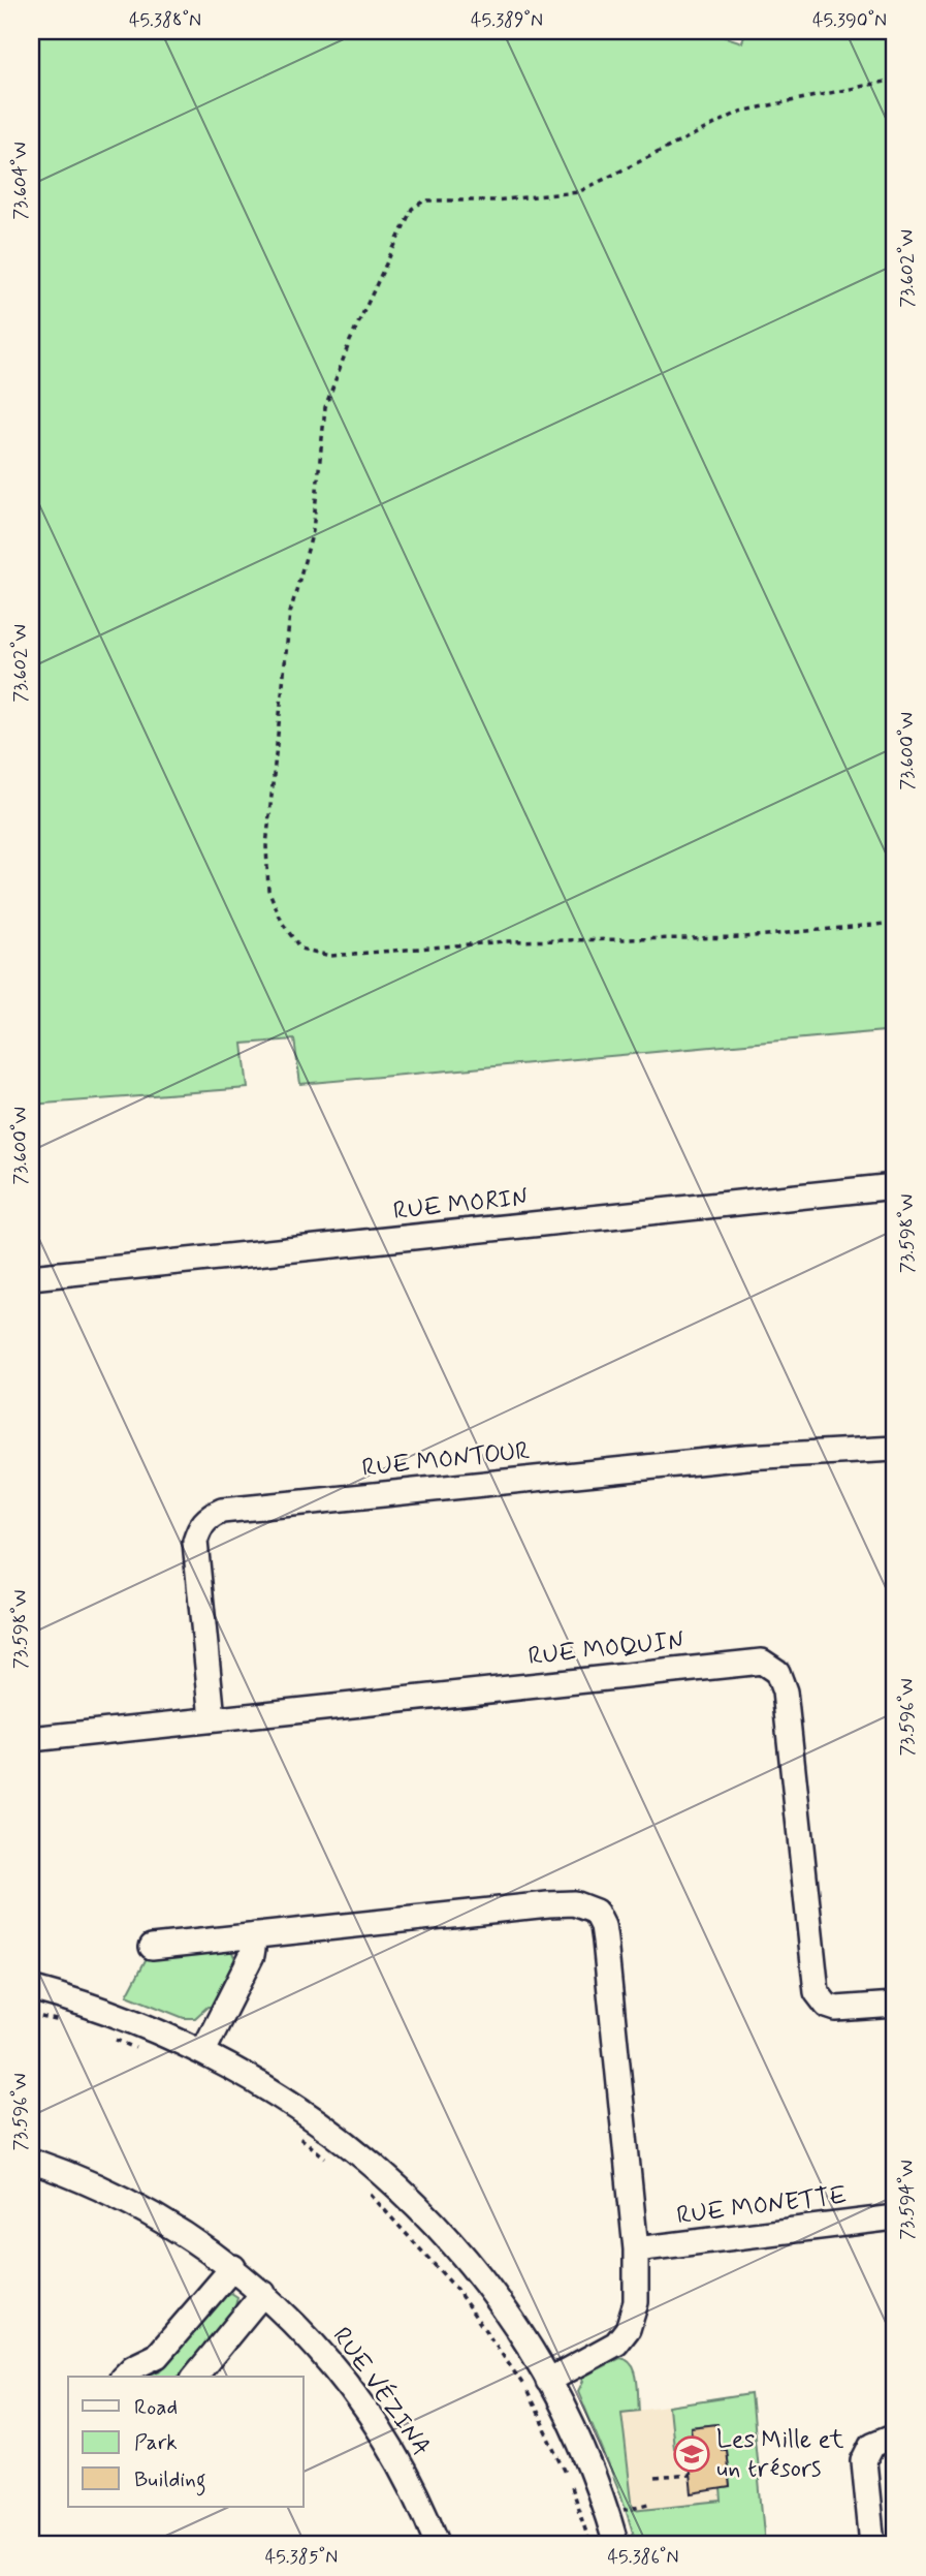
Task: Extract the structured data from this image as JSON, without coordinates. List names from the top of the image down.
{
  "streets": {
    "street": [
      "RUE MORIN",
      "RUE MONTOUR",
      "RUE MOQUIN",
      "RUE MONETTE",
      "RUE VÉZINA"
    ]
  },
  "crossings": [
    ["RUE MONTOUR", "RUE MOQUIN"]
  ],
  "places": {
    "school or university": ["Les Mille et un trésors"]
  },
  "legend": ["Road", "Park", "Building"],
  "coordinates": [
    "45.388°N",
    "45.389°N",
    "45.390°N",
    "73.604°W",
    "73.602°W",
    "73.600°W",
    "73.598°W",
    "73.596°W",
    "73.594°W",
    "45.385°N",
    "45.386°N"
  ]
}
